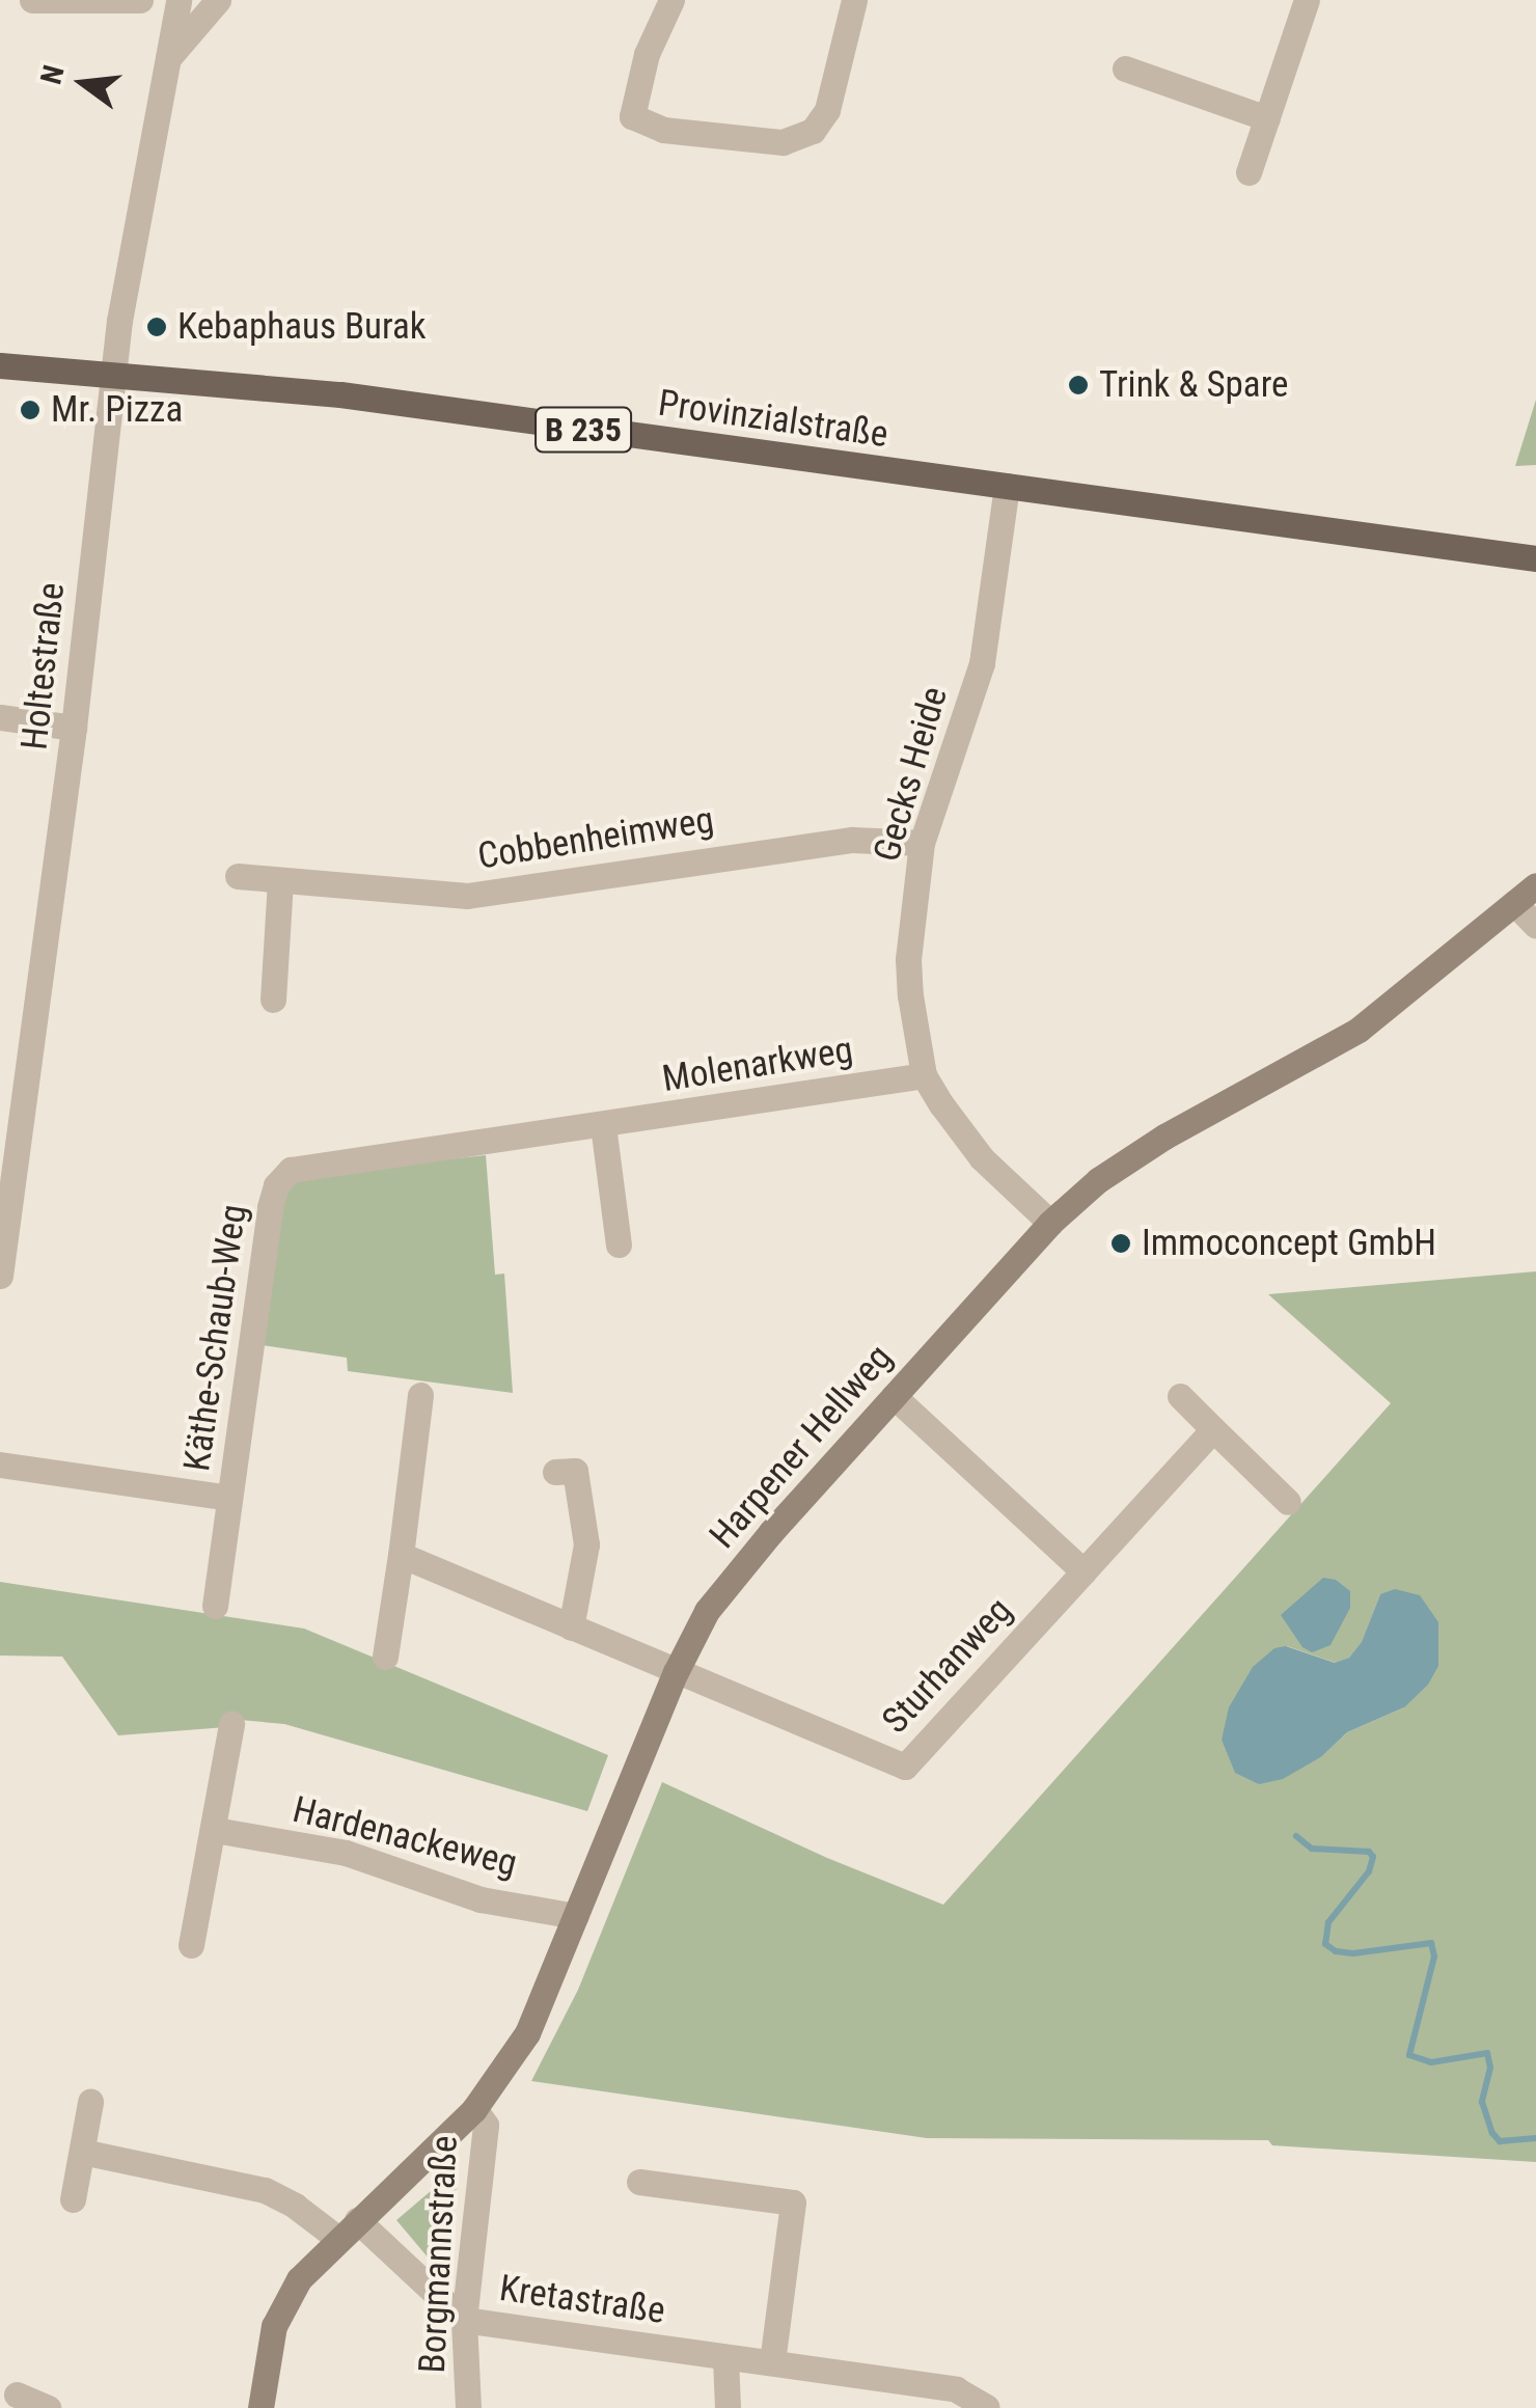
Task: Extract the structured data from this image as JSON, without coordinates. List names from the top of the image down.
{
  "streets": {
    "main road": ["Provinzialstraße", "B 235"],
    "street": [
      "Holtestraße",
      "Gecks Heide",
      "Cobbenheimweg",
      "Molenarkweg",
      "Käthe-Schaub-Weg",
      "Harpener Hellweg",
      "Sturhanweg",
      "Hardenackeweg",
      "Borgmannstraße",
      "Kretastraße"
    ]
  },
  "crossings": [
    ["Provinzialstraße", "Holtestraße"],
    ["Provinzialstraße", "Gecks Heide"],
    ["Gecks Heide", "Cobbenheimweg"],
    ["Gecks Heide", "Molenarkweg"],
    ["Gecks Heide", "Harpener Hellweg"],
    ["Molenarkweg", "Käthe-Schaub-Weg"],
    ["Harpener Hellweg", "Sturhanweg"],
    ["Harpener Hellweg", "Hardenackeweg"],
    ["Harpener Hellweg", "Borgmannstraße"],
    ["Harpener Hellweg", "Kretastraße"],
    ["Borgmannstraße", "Kretastraße"]
  ],
  "places": [
    "Kebaphaus Burak",
    "Trink & Spare",
    "Mr. Pizza",
    "Immoconcept GmbH"
  ],
  "north": "left"
}
